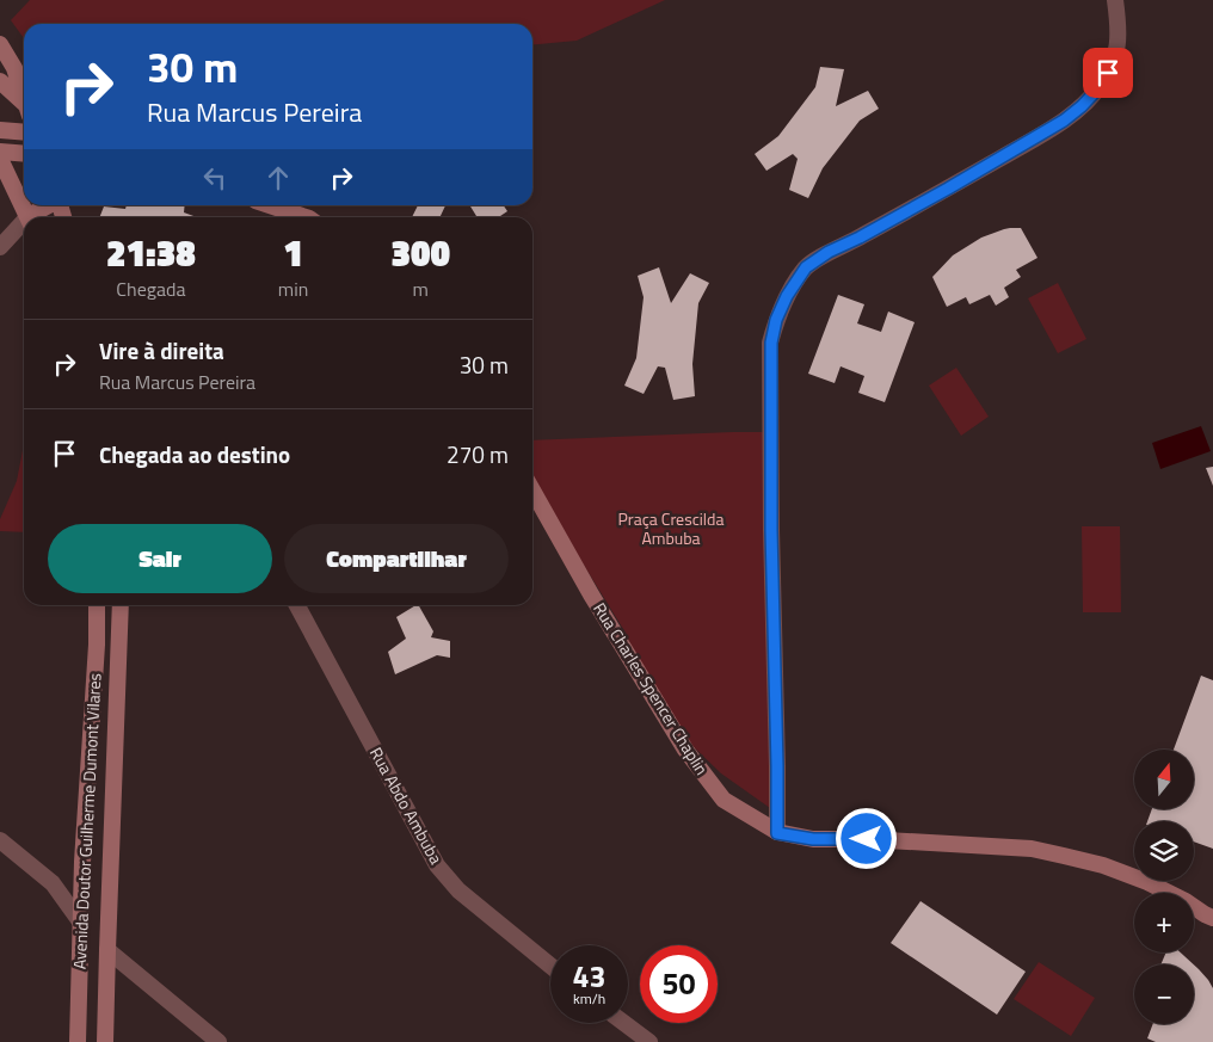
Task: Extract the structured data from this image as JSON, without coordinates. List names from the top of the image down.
{
  "streets": {
    "main road": ["Rua Charles Spencer Chaplin", "Avenida Doutor Guilherme Dumont Vilares"],
    "street": ["Rua Abdo Ambuba"]
  },
  "parks": ["Praça Crescilda Ambuba"],
  "north": "top",
  "page": {
    "turn": ["30 m", "Rua Marcus Pereira"],
    "eta": [
      "21:38",
      "Chegada",
      "1",
      "min",
      "300",
      "m"
    ],
    "list": [
      {
        "name": "Vire à direita",
        "note": "Rua Marcus Pereira",
        "value": "30 m"
      },
      {
        "name": "Chegada ao destino",
        "value": "270 m"
      }
    ],
    "buttons": ["Sair", "Compartilhar"],
    "map_buttons": ["+", "−"],
    "speed": "43 km/h",
    "limit": "50"
  }
}
